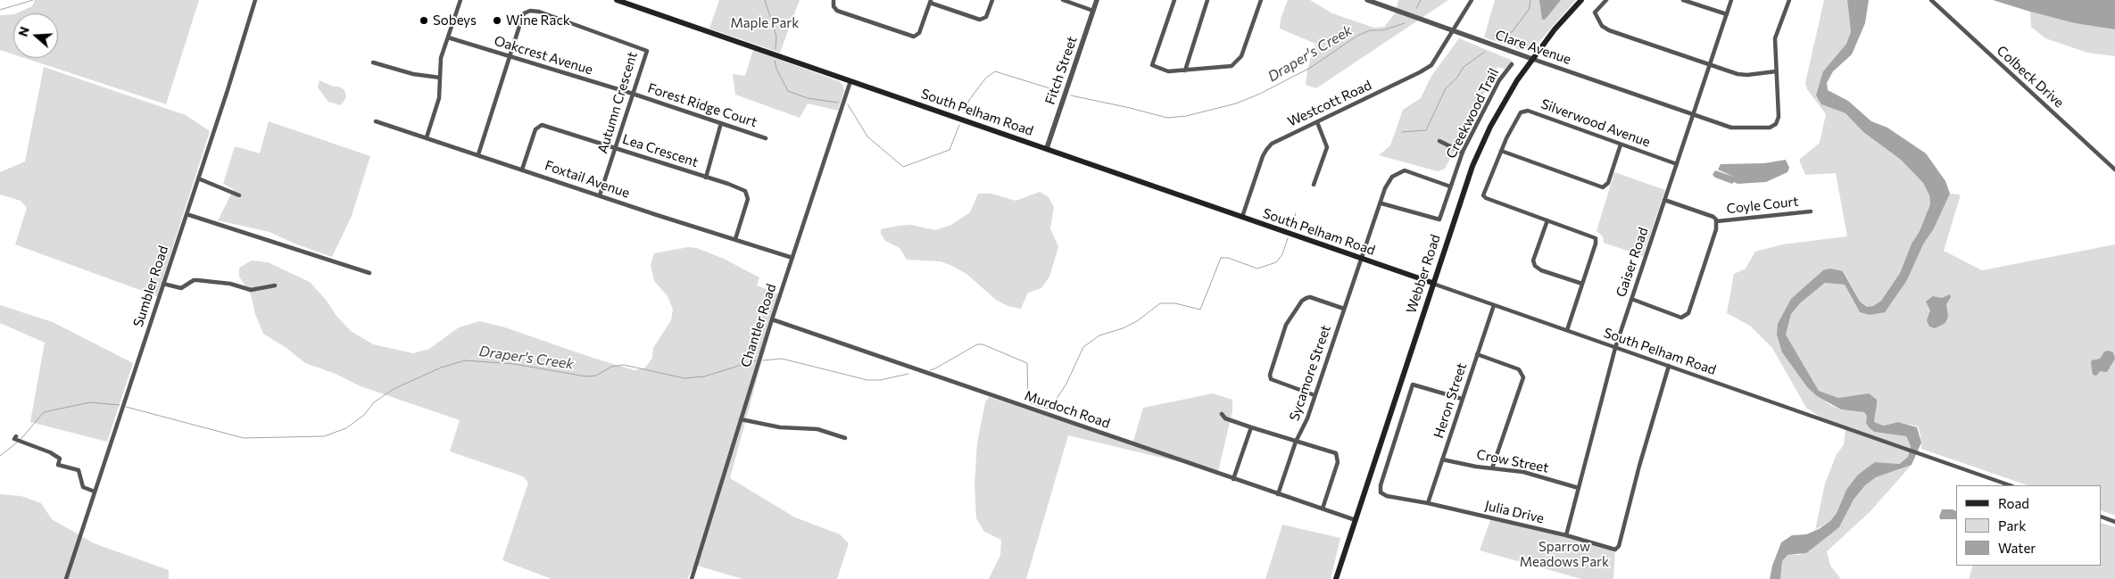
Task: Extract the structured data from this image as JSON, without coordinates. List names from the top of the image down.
{
  "streets": {
    "main road": ["South Pelham Road", "Webber Road"],
    "street": [
      "Clare Avenue",
      "Oakcrest Avenue",
      "Fitch Street",
      "Colbeck Drive",
      "Autumn Crescent",
      "Westcott Road",
      "Forest Ridge Court",
      "Creekwood Trail",
      "Silverwood Avenue",
      "Lea Crescent",
      "Foxtail Avenue",
      "Coyle Court",
      "Gaiser Road",
      "Sumbler Road",
      "Chantler Road",
      "Sycamore Street",
      "Heron Street",
      "Murdoch Road",
      "Crow Street",
      "Julia Drive"
    ]
  },
  "crossings": [
    ["Clare Avenue", "Westcott Road"],
    ["Clare Avenue", "Gaiser Road"],
    ["Clare Avenue", "Webber Road"],
    ["Oakcrest Avenue", "Autumn Crescent"],
    ["Oakcrest Avenue", "Forest Ridge Court"],
    ["Fitch Street", "South Pelham Road"],
    ["Autumn Crescent", "Forest Ridge Court"],
    ["Autumn Crescent", "Lea Crescent"],
    ["Autumn Crescent", "Foxtail Avenue"],
    ["Westcott Road", "South Pelham Road"],
    ["South Pelham Road", "Silverwood Avenue"],
    ["South Pelham Road", "Gaiser Road"],
    ["South Pelham Road", "Webber Road"],
    ["South Pelham Road", "Chantler Road"],
    ["South Pelham Road", "Sycamore Street"],
    ["South Pelham Road", "Heron Street"],
    ["South Pelham Road", "Julia Drive"],
    ["Creekwood Trail", "Sycamore Street"],
    ["Silverwood Avenue", "Gaiser Road"],
    ["Lea Crescent", "Foxtail Avenue"],
    ["Foxtail Avenue", "Chantler Road"],
    ["Gaiser Road", "Crow Street"],
    ["Gaiser Road", "Julia Drive"],
    ["Webber Road", "Murdoch Road"],
    ["Chantler Road", "Murdoch Road"],
    ["Sycamore Street", "Murdoch Road"],
    ["Heron Street", "Crow Street"],
    ["Heron Street", "Julia Drive"]
  ],
  "water": ["Draper's Creek"],
  "parks": ["Maple Park", "Sparrow Meadows Park"],
  "places": ["Sobeys", "Wine Rack"],
  "legend": ["Road", "Park", "Water"],
  "north": "left"
}
